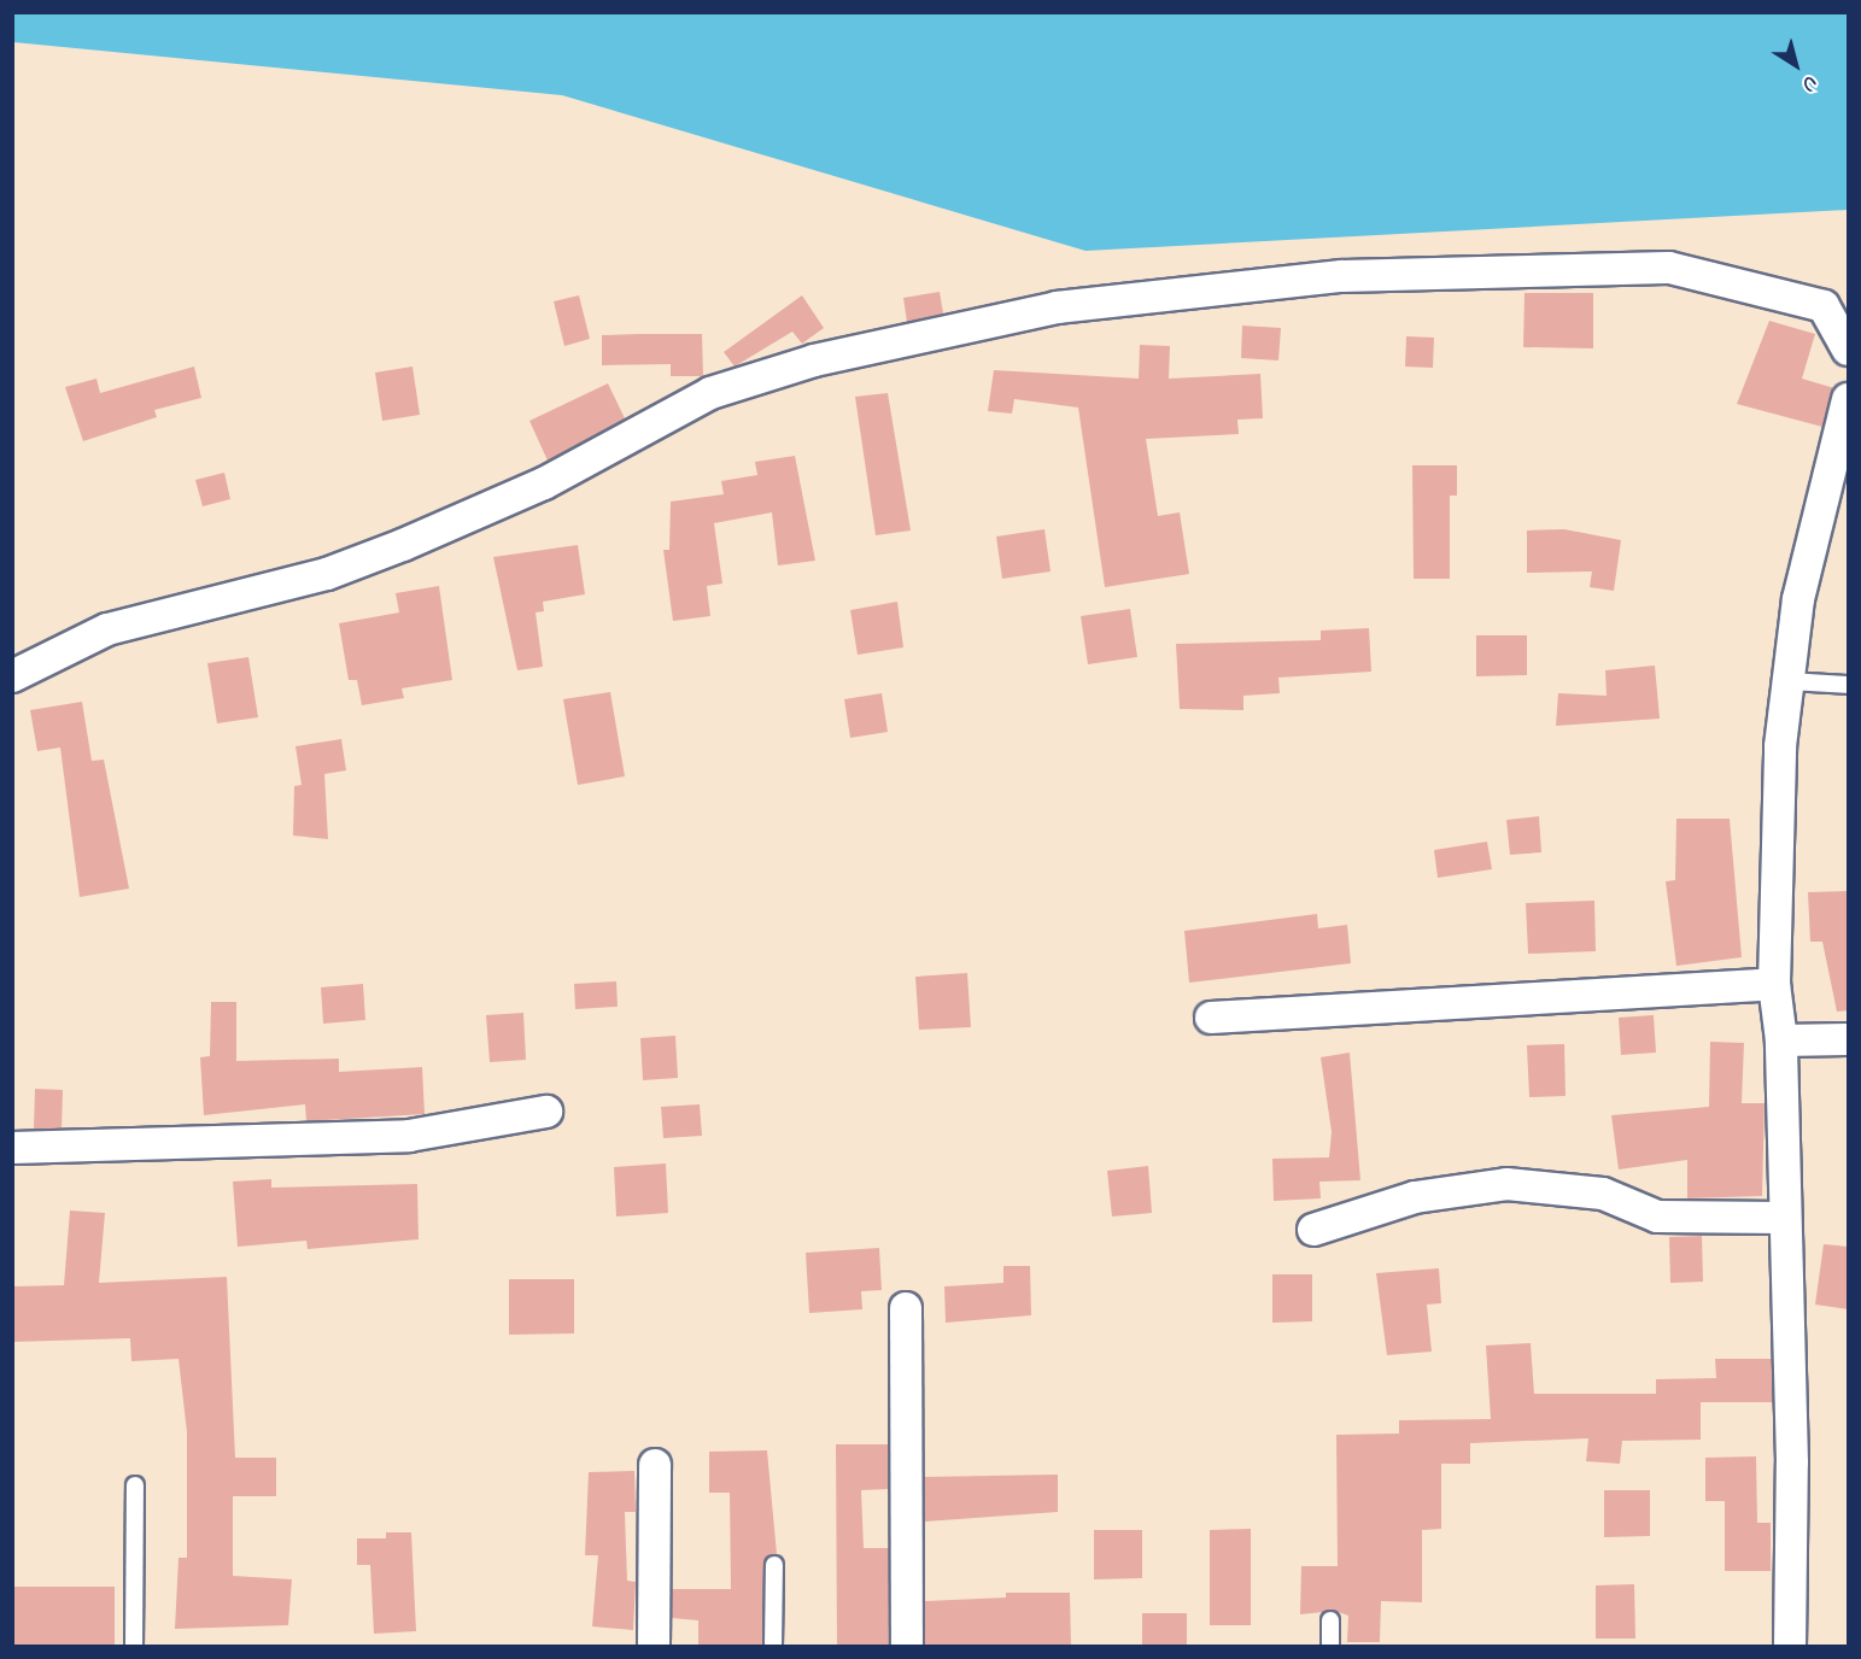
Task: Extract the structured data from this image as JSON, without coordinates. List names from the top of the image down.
{
  "north": "bottom right"
}
